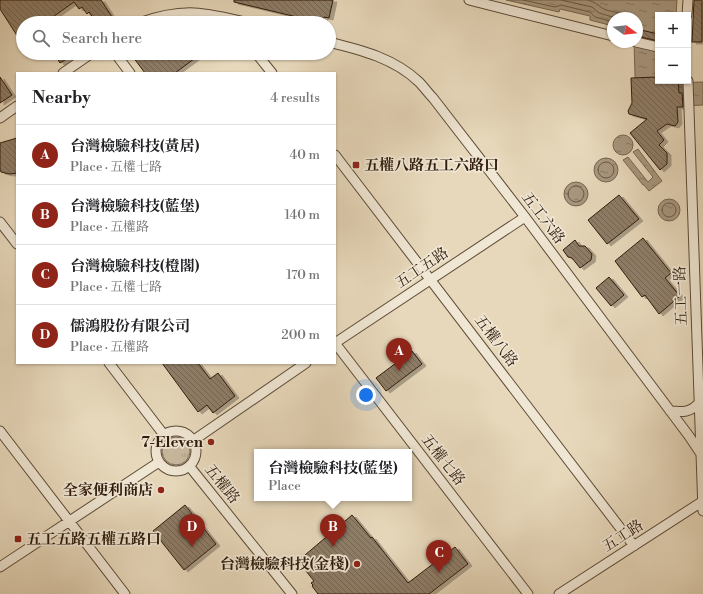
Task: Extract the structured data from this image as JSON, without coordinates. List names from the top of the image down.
{
  "streets": {
    "street": [
      "五工六路",
      "五工五路",
      "五工一路",
      "五權八路",
      "五權七路",
      "五權路",
      "五工路"
    ]
  },
  "crossings": [
    ["五工六路", "五工五路"],
    ["五工六路", "五工一路"],
    ["五工五路", "五權八路"],
    ["五工一路", "五工路"],
    ["五權八路", "五工路"]
  ],
  "places": {
    "transit": ["五權八路五工六路口", "五工五路五權五路口"],
    "other": ["7-Eleven", "全家便利商店", "台灣檢驗科技(金棧)"]
  },
  "north": "right",
  "page": {
    "map_buttons": ["+", "−"],
    "search": "Search here",
    "heading": ["Nearby", "4 results"],
    "list": [
      {
        "mark": "A",
        "name": "台灣檢驗科技(黃居)",
        "note": "Place · 五權七路",
        "value": "40 m"
      },
      {
        "mark": "B",
        "name": "台灣檢驗科技(藍堡)",
        "note": "Place · 五權路",
        "value": "140 m"
      },
      {
        "mark": "C",
        "name": "台灣檢驗科技(橙閣)",
        "note": "Place · 五權七路",
        "value": "170 m"
      },
      {
        "mark": "D",
        "name": "儒鴻股份有限公司",
        "note": "Place · 五權路",
        "value": "200 m"
      }
    ],
    "pins": [
      "A",
      "B",
      "D",
      "C"
    ],
    "popup": ["台灣檢驗科技(藍堡)", "Place"]
  }
}
